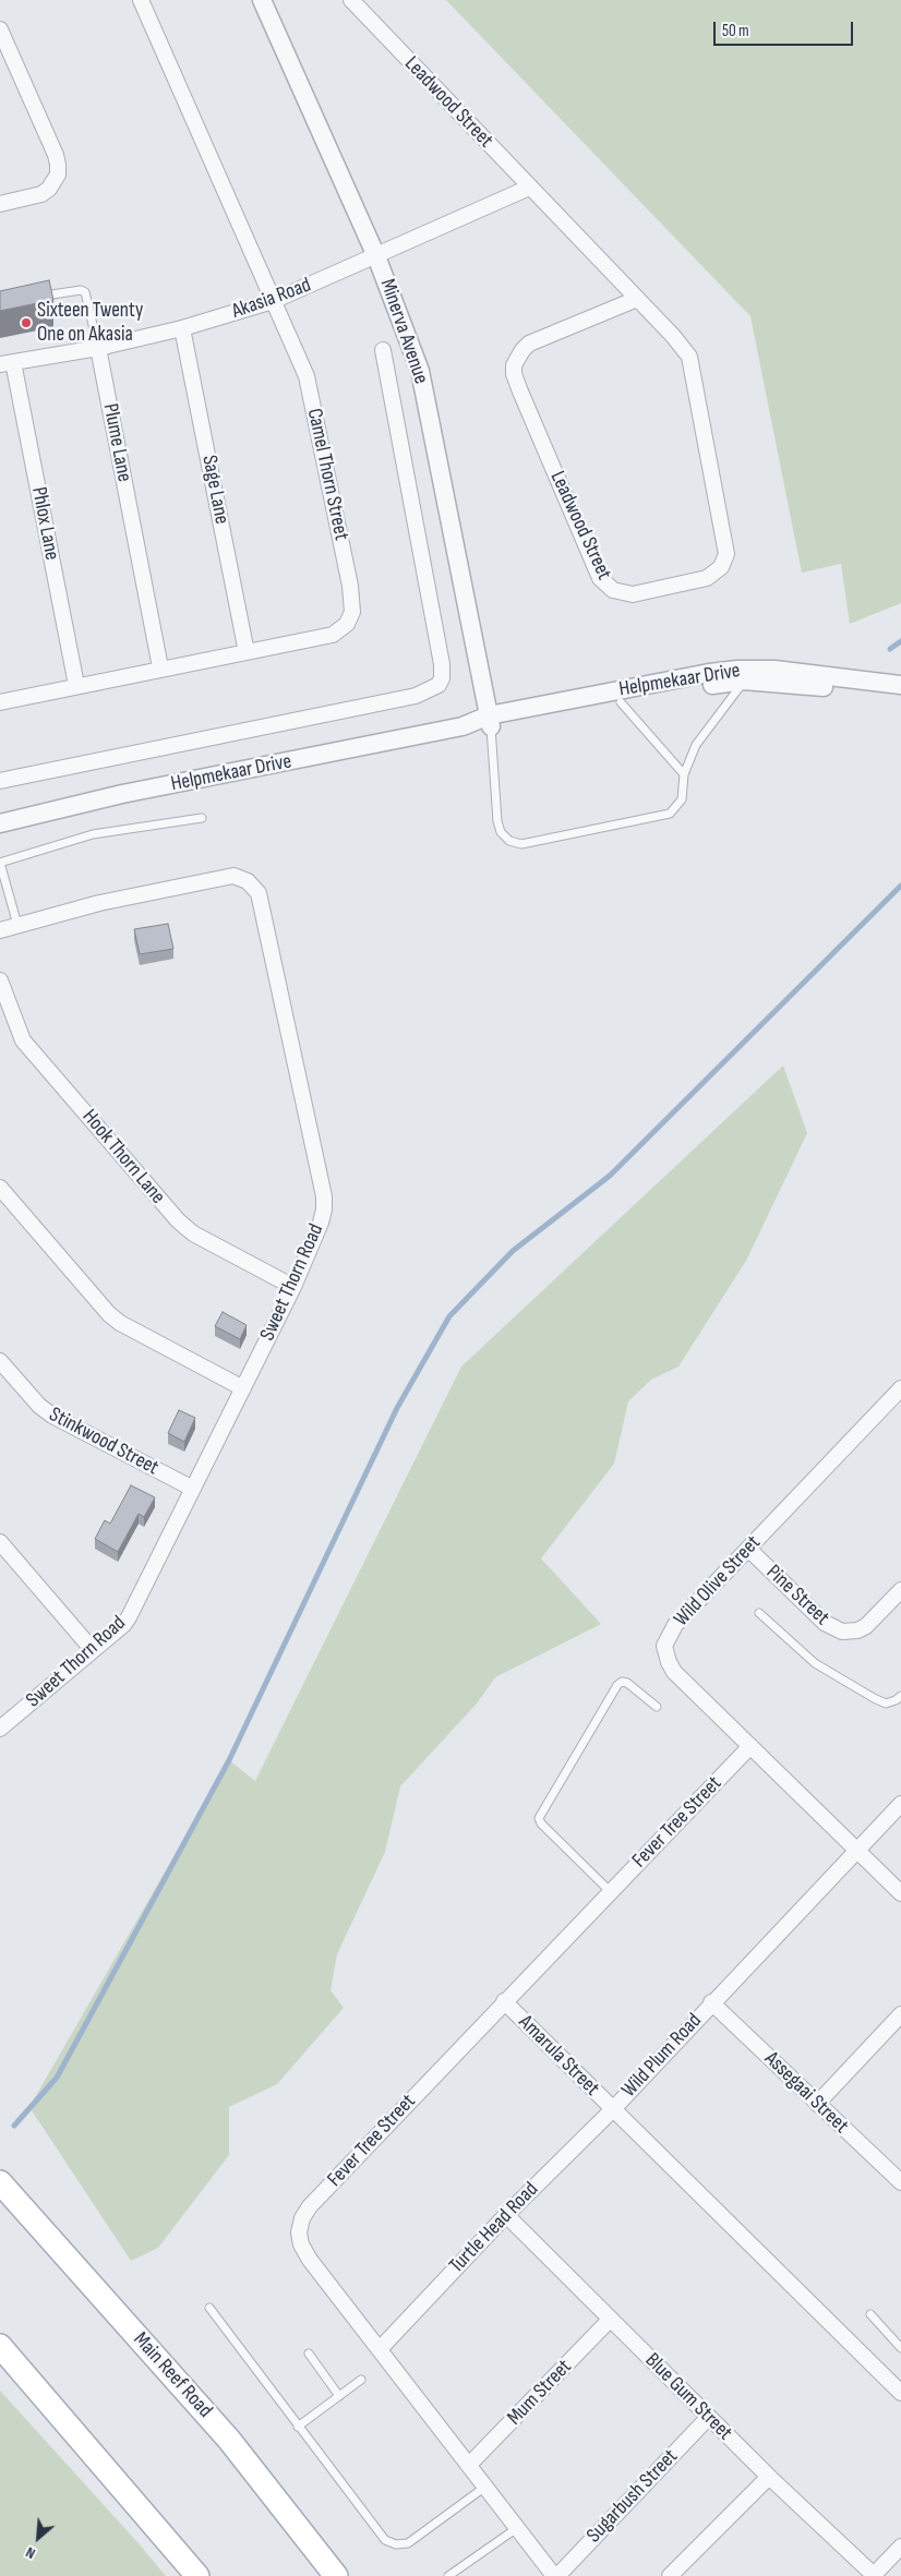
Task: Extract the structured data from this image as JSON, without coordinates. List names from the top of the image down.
{
  "streets": {
    "main road": ["Main Reef Road"],
    "street": [
      "Leadwood Street",
      "Akasia Road",
      "Minerva Avenue",
      "Plume Lane",
      "Camel Thorn Street",
      "Sage Lane",
      "Phlox Lane",
      "Helpmekaar Drive",
      "Hook Thorn Lane",
      "Sweet Thorn Road",
      "Stinkwood Street",
      "Wild Olive Street",
      "Pine Street",
      "Fever Tree Street",
      "Amarula Street",
      "Wild Plum Road",
      "Assegaai Street",
      "Turtle Head Road",
      "Mum Street",
      "Blue Gum Street",
      "Sugarbush Street"
    ]
  },
  "crossings": [
    ["Leadwood Street", "Akasia Road"],
    ["Akasia Road", "Minerva Avenue"],
    ["Akasia Road", "Plume Lane"],
    ["Akasia Road", "Camel Thorn Street"],
    ["Akasia Road", "Sage Lane"],
    ["Akasia Road", "Phlox Lane"],
    ["Minerva Avenue", "Helpmekaar Drive"],
    ["Plume Lane", "Camel Thorn Street"],
    ["Camel Thorn Street", "Sage Lane"],
    ["Camel Thorn Street", "Phlox Lane"],
    ["Hook Thorn Lane", "Sweet Thorn Road"],
    ["Sweet Thorn Road", "Stinkwood Street"],
    ["Wild Olive Street", "Pine Street"],
    ["Wild Olive Street", "Fever Tree Street"],
    ["Wild Olive Street", "Wild Plum Road"],
    ["Fever Tree Street", "Amarula Street"],
    ["Fever Tree Street", "Turtle Head Road"],
    ["Fever Tree Street", "Mum Street"],
    ["Fever Tree Street", "Sugarbush Street"],
    ["Amarula Street", "Wild Plum Road"],
    ["Amarula Street", "Turtle Head Road"],
    ["Wild Plum Road", "Assegaai Street"],
    ["Wild Plum Road", "Turtle Head Road"],
    ["Turtle Head Road", "Blue Gum Street"],
    ["Mum Street", "Blue Gum Street"],
    ["Blue Gum Street", "Sugarbush Street"]
  ],
  "places": ["Sixteen Twenty One on Akasia"],
  "scale_bar": "50 m",
  "north": "bottom left"
}
